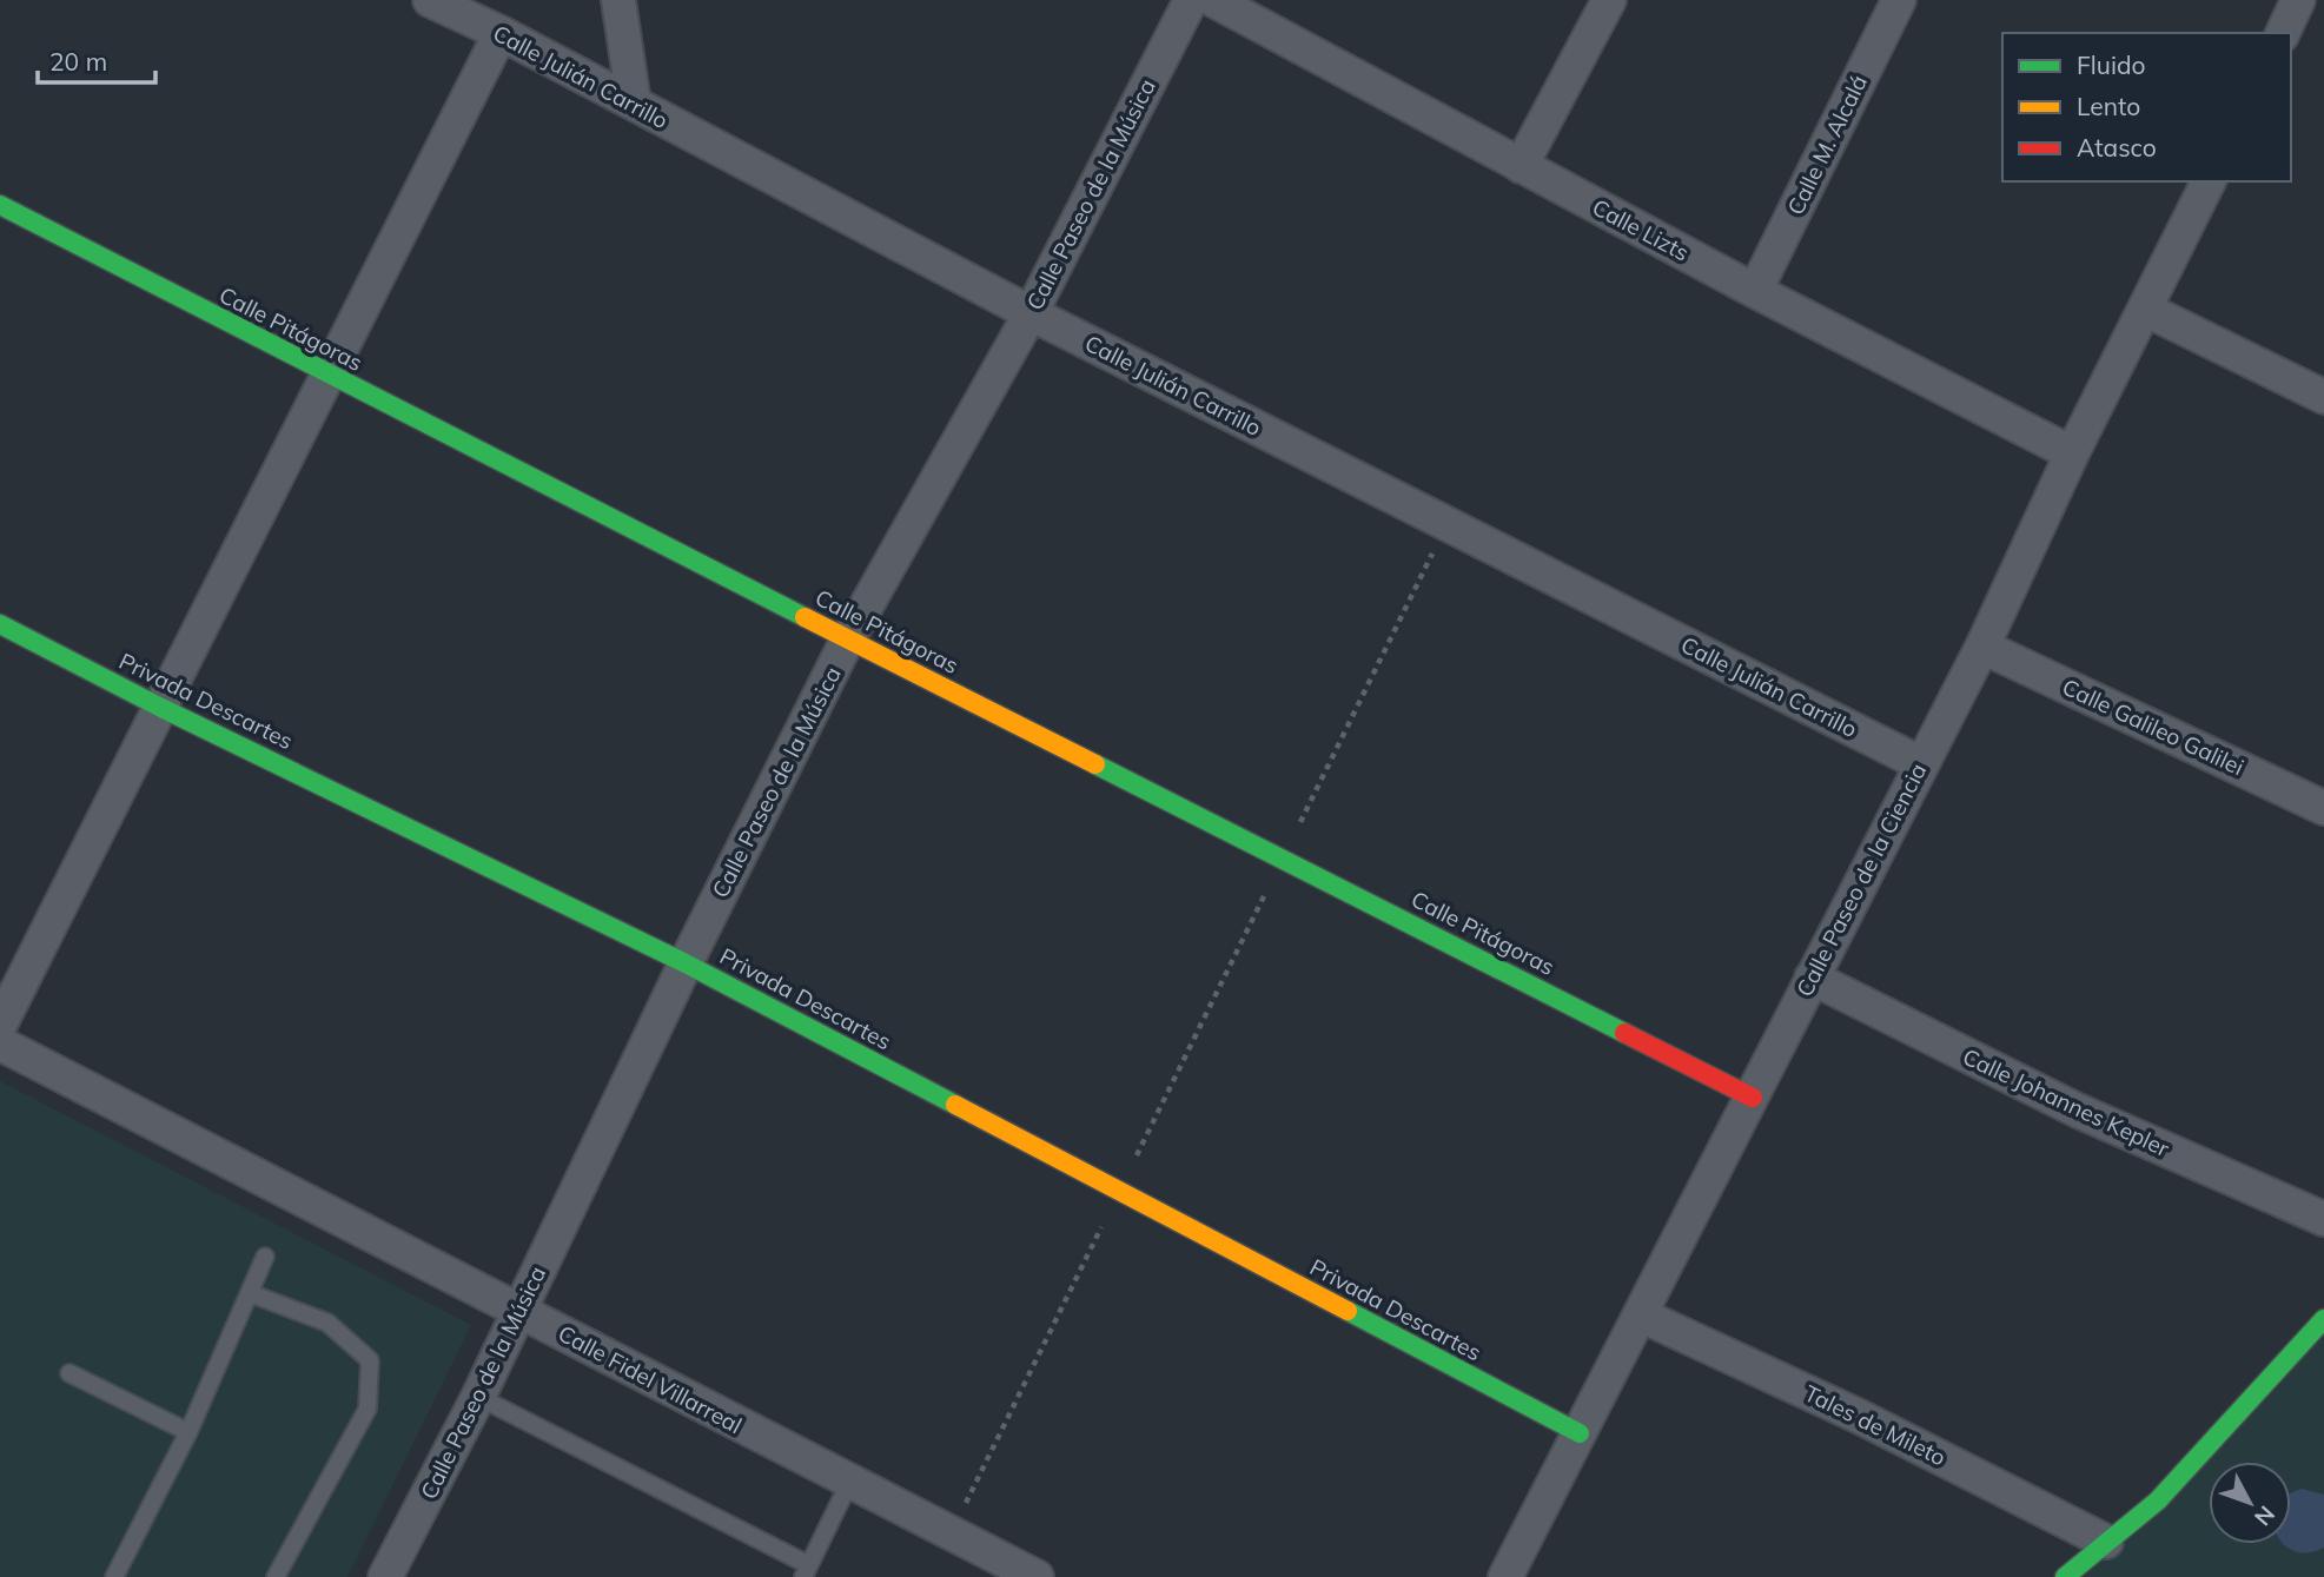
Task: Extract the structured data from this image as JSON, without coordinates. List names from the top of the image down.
{
  "streets": {
    "street": [
      "Calle Julián Carrillo",
      "Calle M. Alcalá",
      "Calle Paseo de la Música",
      "Calle Lizts",
      "Calle Pitágoras",
      "Privada Descartes",
      "Calle Galileo Galilei",
      "Calle Paseo de la Ciencia",
      "Calle Johannes Kepler",
      "Calle Fidel Villarreal",
      "Tales de Mileto"
    ]
  },
  "crossings": [
    ["Calle Julián Carrillo", "Calle Paseo de la Música"],
    ["Calle Julián Carrillo", "Calle Paseo de la Ciencia"],
    ["Calle M. Alcalá", "Calle Lizts"],
    ["Calle Paseo de la Música", "Calle Pitágoras"],
    ["Calle Paseo de la Música", "Privada Descartes"],
    ["Calle Paseo de la Música", "Calle Fidel Villarreal"],
    ["Calle Lizts", "Calle Paseo de la Ciencia"],
    ["Calle Pitágoras", "Calle Paseo de la Ciencia"],
    ["Privada Descartes", "Calle Paseo de la Ciencia"],
    ["Calle Galileo Galilei", "Calle Paseo de la Ciencia"],
    ["Calle Paseo de la Ciencia", "Calle Johannes Kepler"],
    ["Calle Paseo de la Ciencia", "Tales de Mileto"]
  ],
  "legend": ["Fluido", "Lento", "Atasco"],
  "scale_bar": "20 m",
  "north": "bottom right"
}
